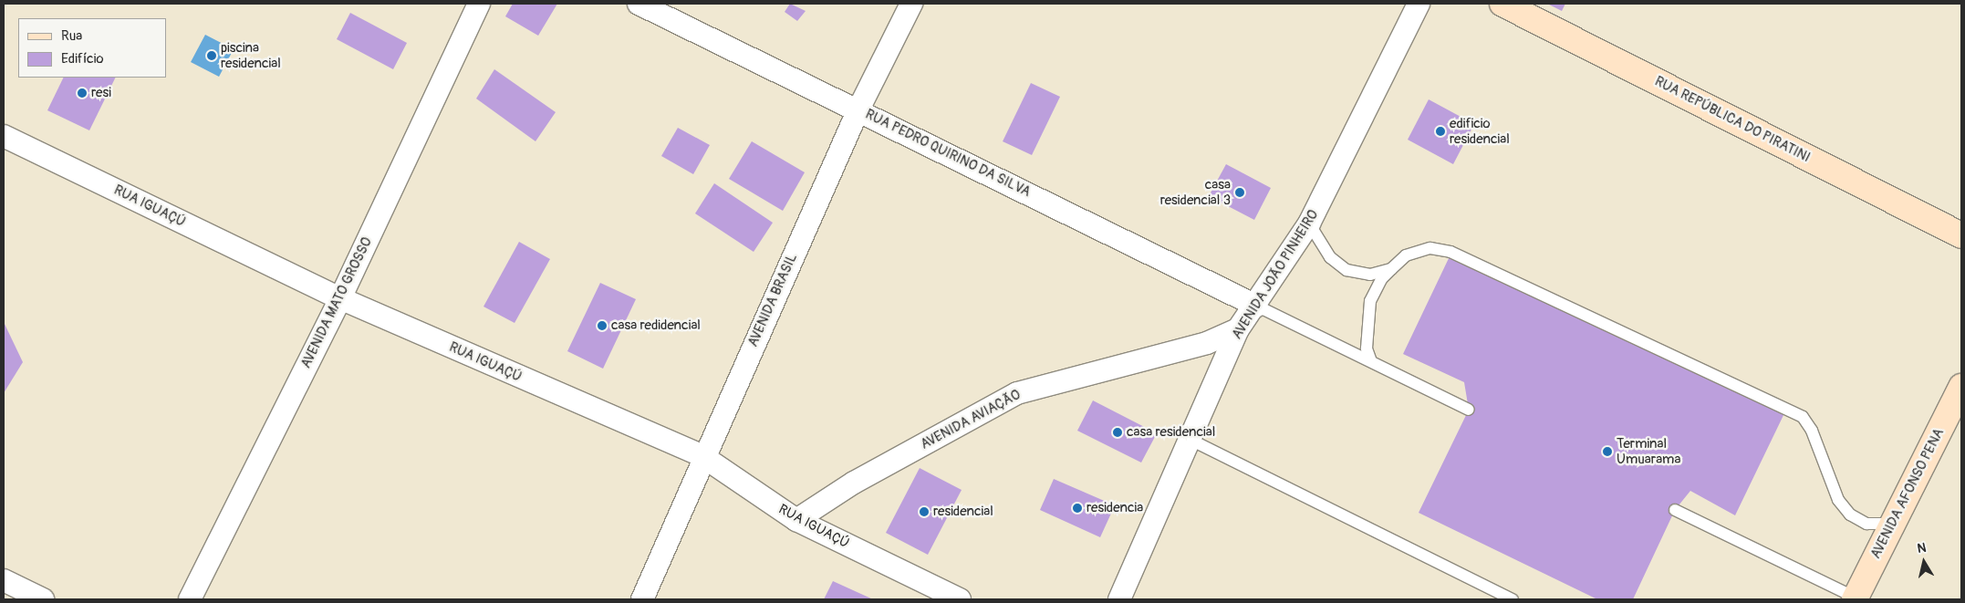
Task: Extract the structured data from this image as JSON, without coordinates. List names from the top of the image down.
{
  "streets": {
    "street": [
      "RUA REPÚBLICA DO PIRATINI",
      "RUA PEDRO QUIRINO DA SILVA",
      "RUA IGUAÇÚ",
      "AVENIDA JOÃO PINHEIRO",
      "AVENIDA BRASIL",
      "AVENIDA MATO GROSSO",
      "AVENIDA AVIAÇÃO",
      "AVENIDA AFONSO PENA"
    ]
  },
  "crossings": [
    ["RUA PEDRO QUIRINO DA SILVA", "AVENIDA JOÃO PINHEIRO"],
    ["RUA PEDRO QUIRINO DA SILVA", "AVENIDA BRASIL"],
    ["RUA IGUAÇÚ", "AVENIDA BRASIL"],
    ["RUA IGUAÇÚ", "AVENIDA MATO GROSSO"],
    ["RUA IGUAÇÚ", "AVENIDA AVIAÇÃO"],
    ["AVENIDA JOÃO PINHEIRO", "AVENIDA AVIAÇÃO"]
  ],
  "places": [
    "piscina residencial",
    "resi",
    "edificio residencial",
    "casa residencial 3",
    "casa redidencial",
    "casa residencial",
    "Terminal Umuarama",
    "residencia",
    "residencial"
  ],
  "legend": ["Rua", "Edifício"],
  "north": "top"
}
